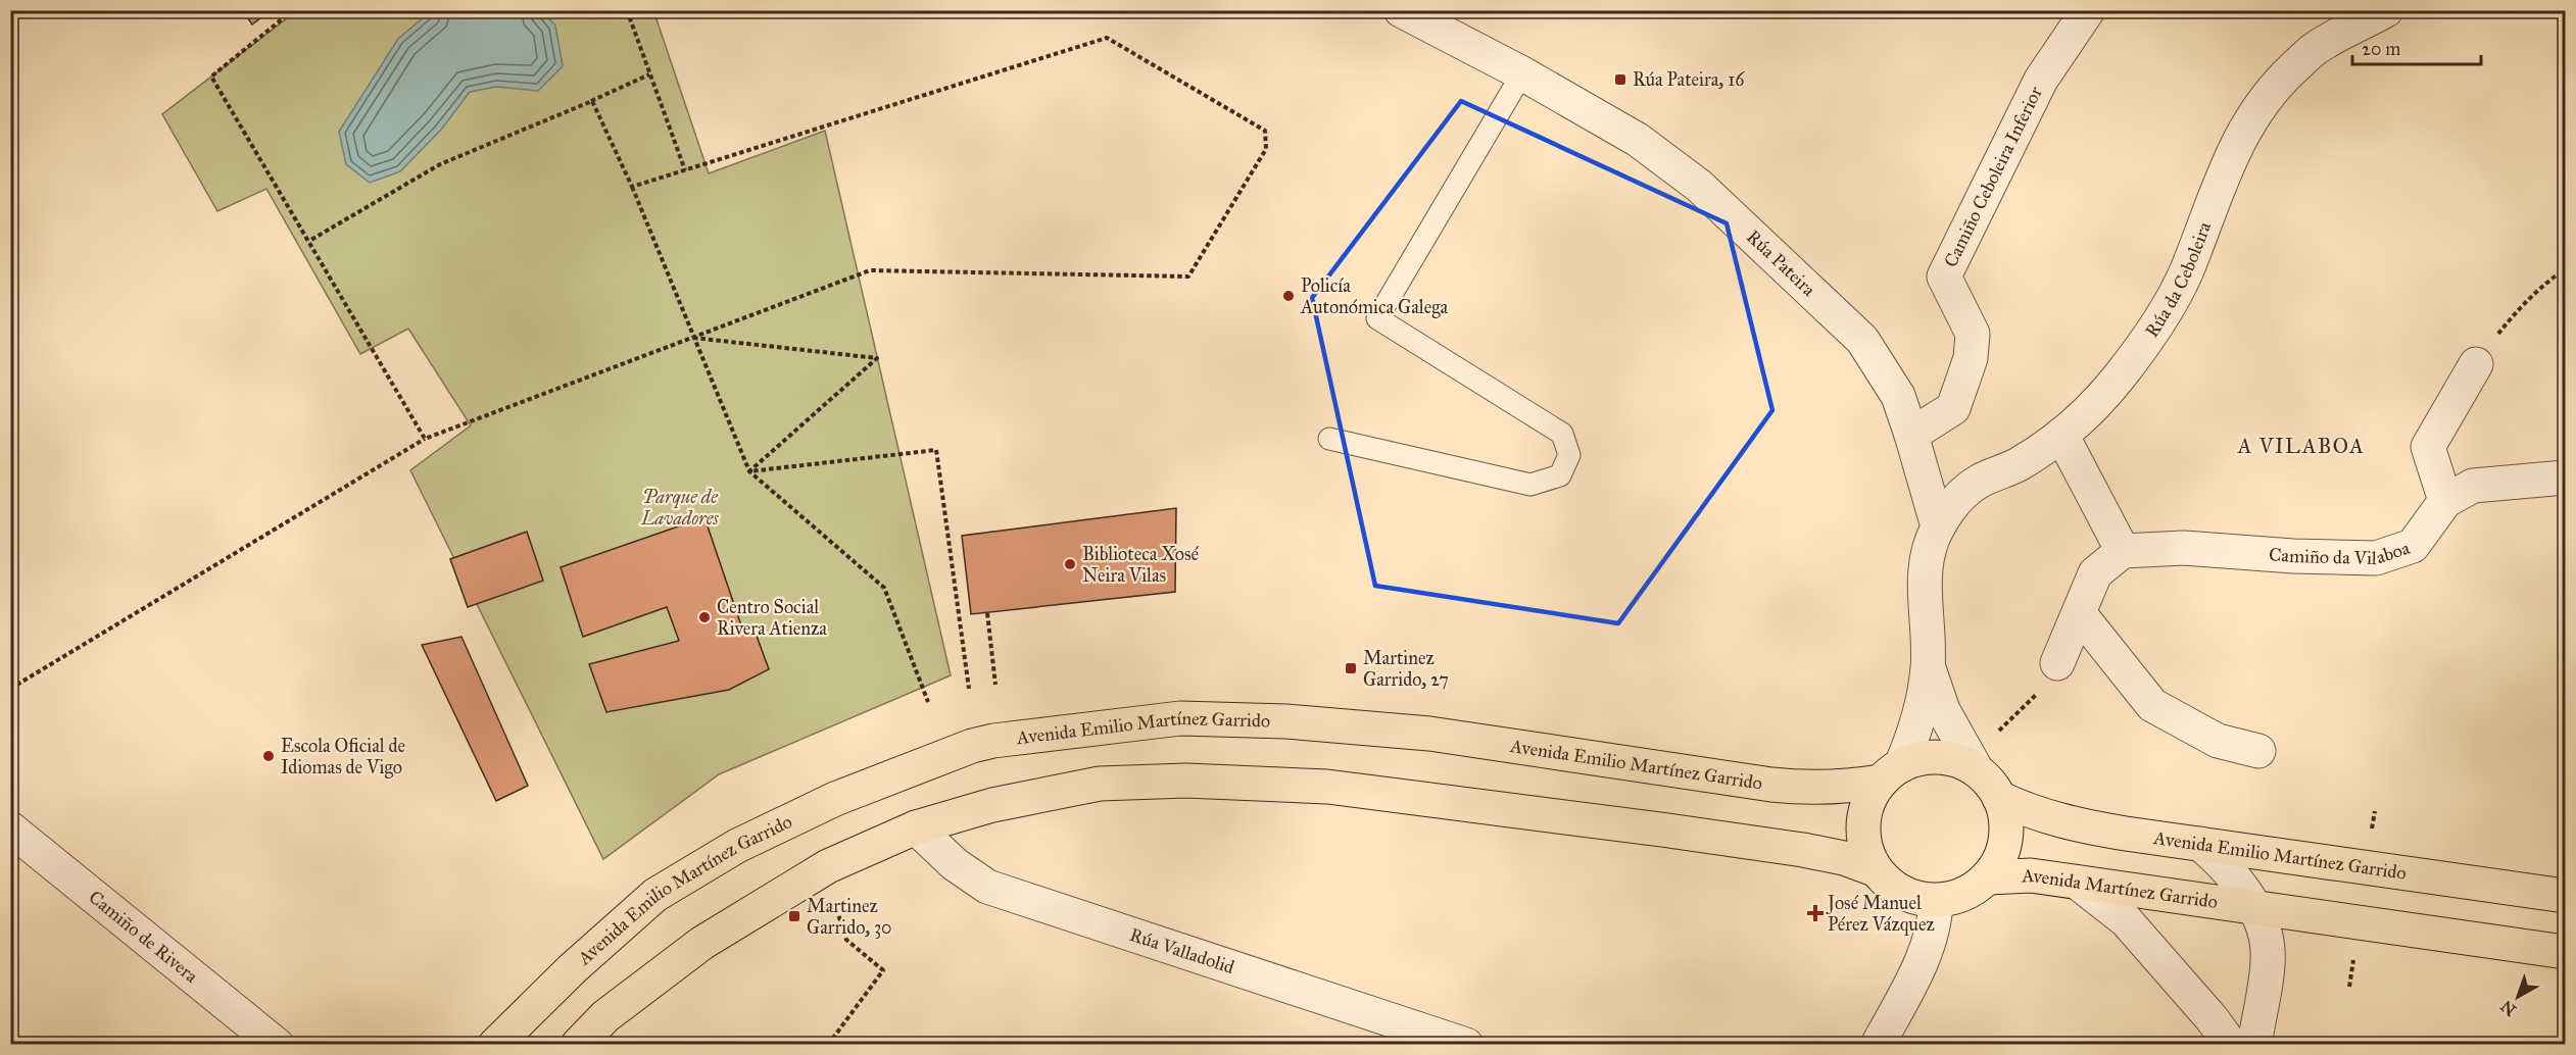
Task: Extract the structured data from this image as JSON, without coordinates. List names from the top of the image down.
{
  "streets": {
    "main road": ["Avenida Emilio Martínez Garrido", "Avenida Martínez Garrido"],
    "street": [
      "Camiño Ceboleira Inferior",
      "Rúa Pateira",
      "Rúa da Ceboleira",
      "Camiño da Vilaboa",
      "Camiño de Rivera",
      "Rúa Valladolid"
    ]
  },
  "crossings": [
    ["Camiño Ceboleira Inferior", "Rúa Pateira"],
    ["Rúa Pateira", "Rúa da Ceboleira"],
    ["Avenida Emilio Martínez Garrido", "Avenida Martínez Garrido"]
  ],
  "districts": ["A VILABOA"],
  "parks": ["Parque de Lavadores"],
  "places": {
    "transit": ["Rúa Pateira, 16", "Martinez Garrido, 27", "Martinez Garrido, 30"],
    "other": [
      "Policía Autonómica Galega",
      "Biblioteca Xosé Neira Vilas",
      "Centro Social Rivera Atienza",
      "Escola Oficial de Idiomas de Vigo"
    ],
    "health": ["José Manuel Pérez Vázquez"]
  },
  "scale_bar": "20 m",
  "north": "bottom left"
}
